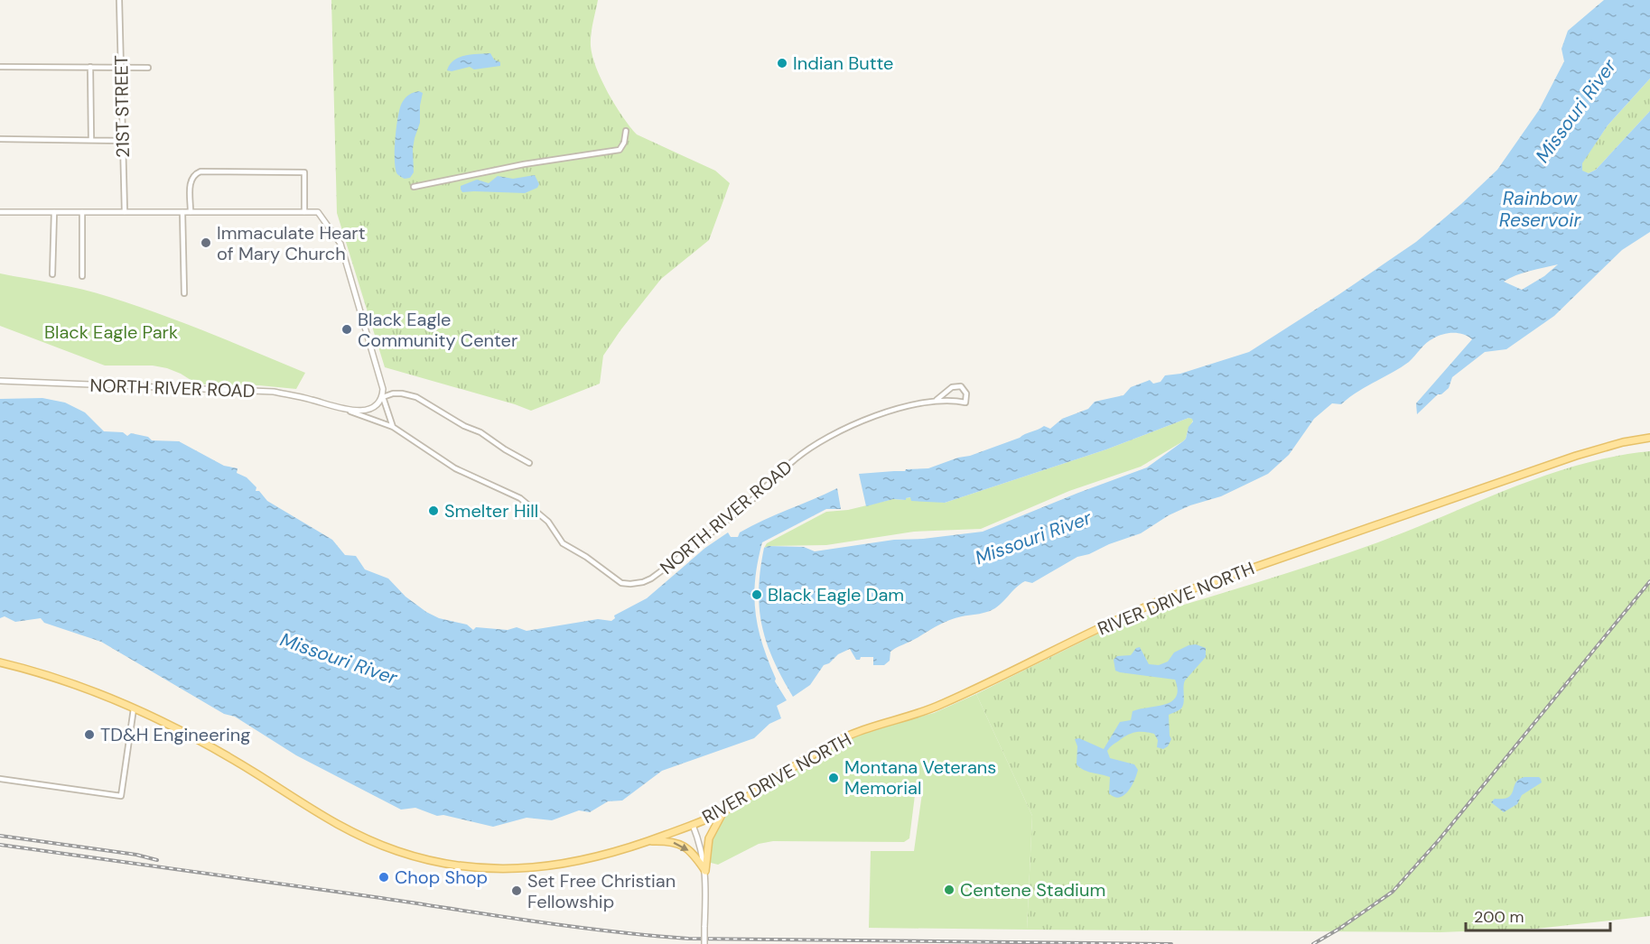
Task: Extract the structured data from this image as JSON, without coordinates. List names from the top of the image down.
{
  "streets": {
    "main road": ["RIVER DRIVE NORTH"],
    "street": ["21ST STREET", "NORTH RIVER ROAD"]
  },
  "water": ["Missouri River", "Rainbow Reservoir"],
  "parks": ["Black Eagle Park"],
  "places": [
    "Indian Butte",
    "Immaculate Heart of Mary Church",
    "Black Eagle Community Center",
    "Smelter Hill",
    "Black Eagle Dam",
    "TD&H Engineering",
    "Montana Veterans Memorial",
    "Chop Shop",
    "Centene Stadium",
    "Set Free Christian Fellowship"
  ],
  "scale_bar": "200 m"
}
